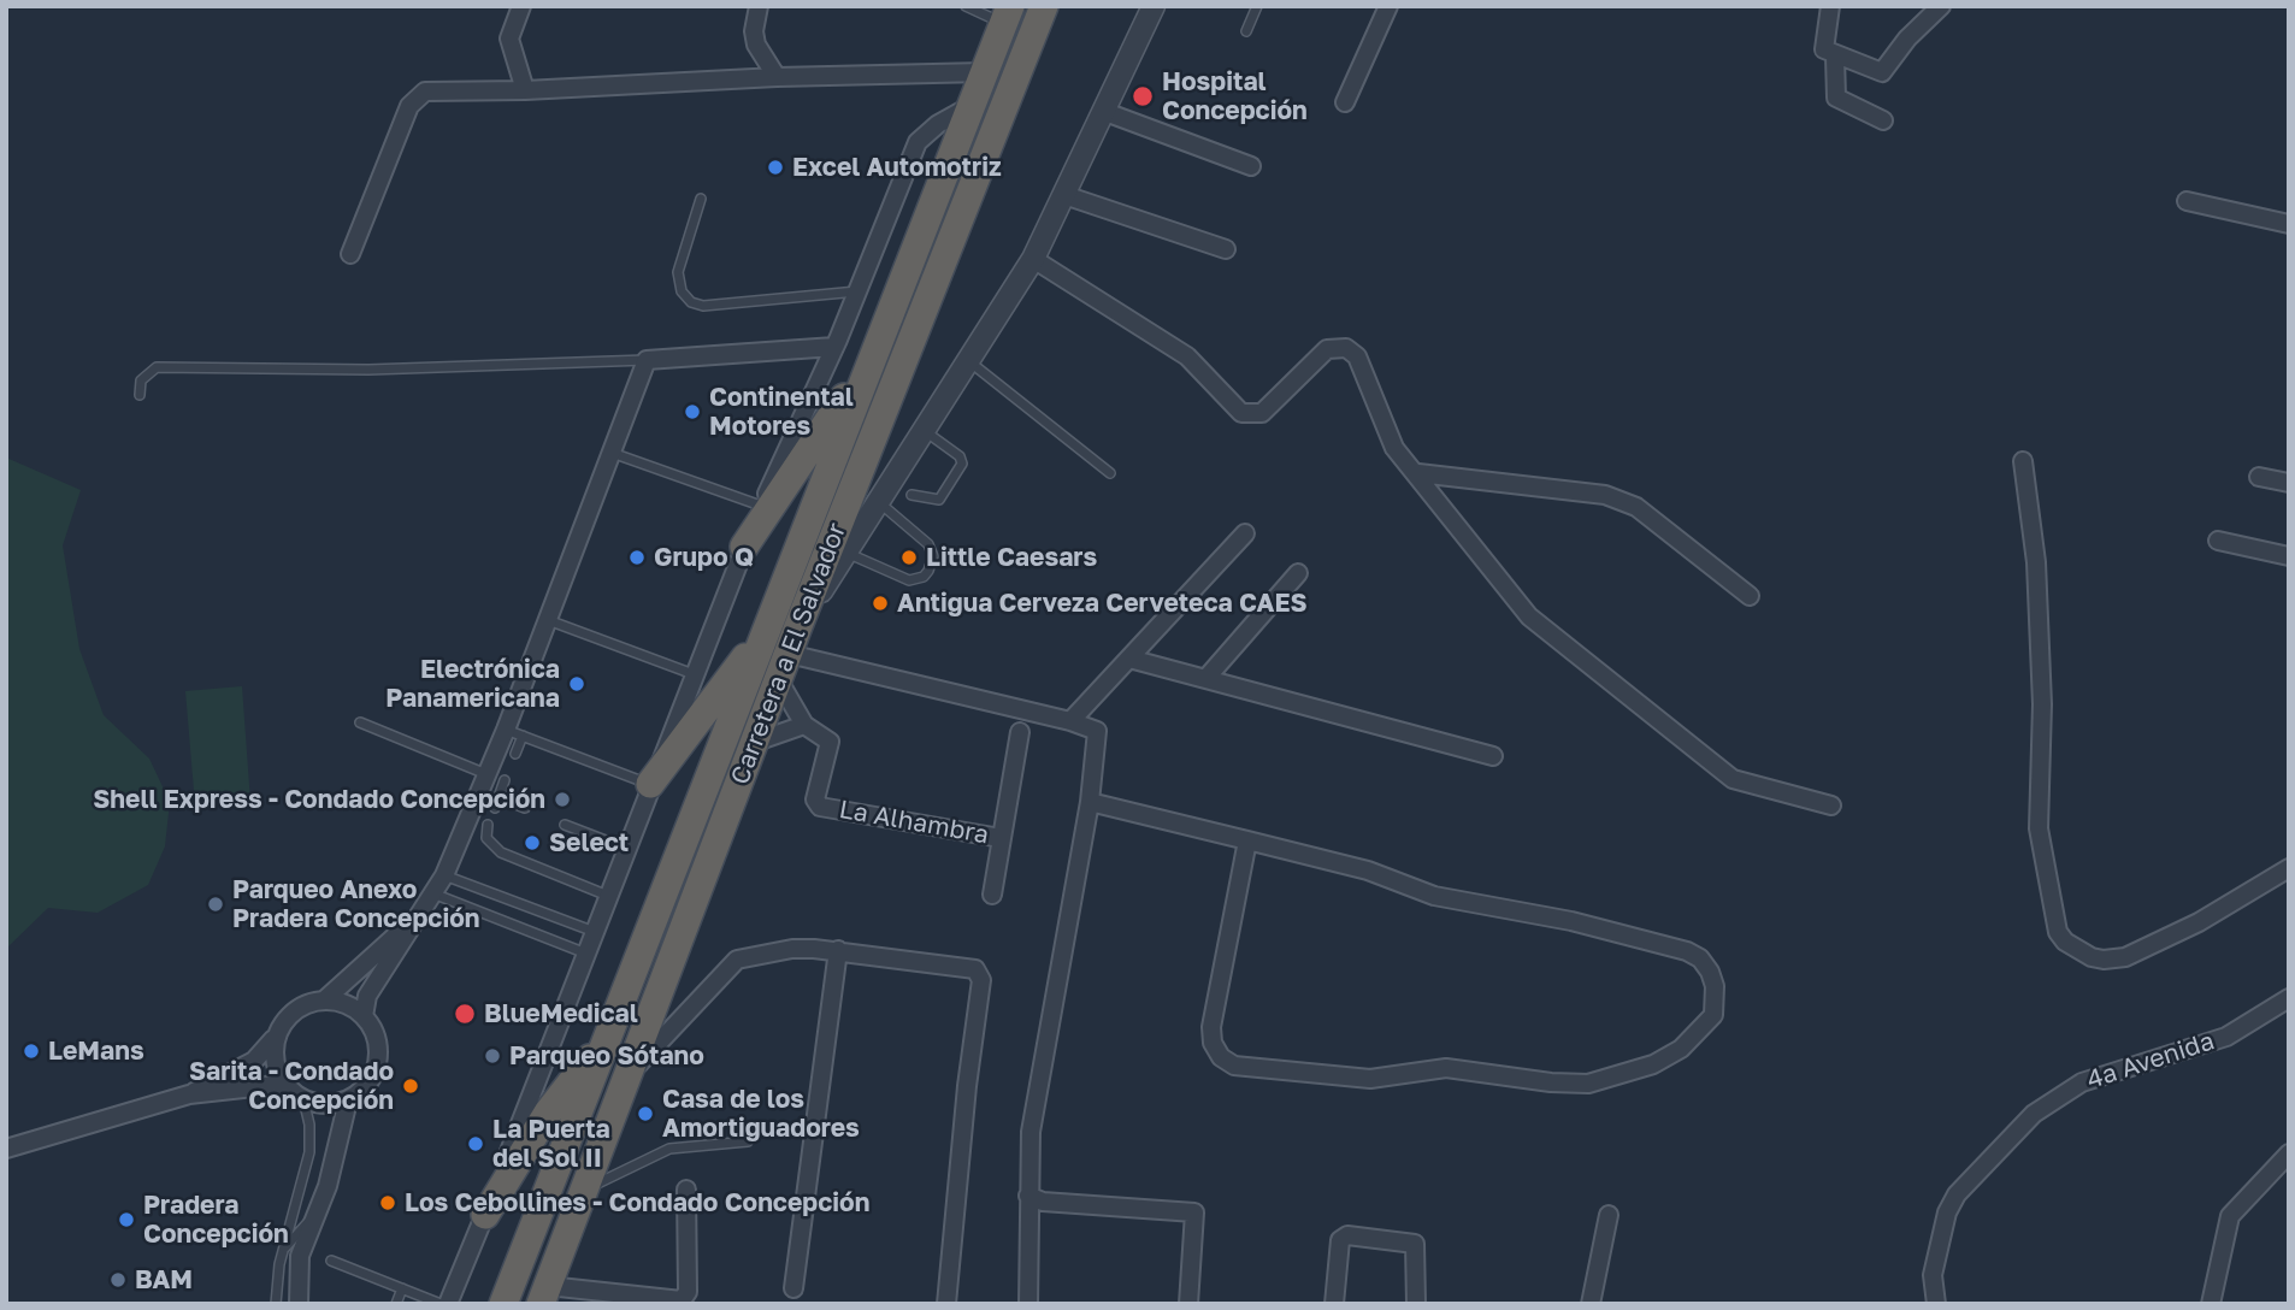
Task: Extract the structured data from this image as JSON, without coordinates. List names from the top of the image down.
{
  "streets": {
    "highway": ["Carretera a El Salvador"],
    "street": ["La Alhambra", "4a Avenida"]
  },
  "crossings": [
    ["Carretera a El Salvador", "La Alhambra"]
  ],
  "places": [
    "Hospital Concepción",
    "Excel Automotriz",
    "Continental Motores",
    "Grupo Q",
    "Little Caesars",
    "Antigua Cerveza Cerveteca CAES",
    "Electrónica Panamericana",
    "Shell Express - Condado Concepción",
    "Select",
    "Parqueo Anexo Pradera Concepción",
    "BlueMedical",
    "LeMans",
    "Parqueo Sótano",
    "Sarita - Condado Concepción",
    "Casa de los Amortiguadores",
    "La Puerta del Sol II",
    "Los Cebollines - Condado Concepción",
    "Pradera Concepción",
    "BAM"
  ]
}
